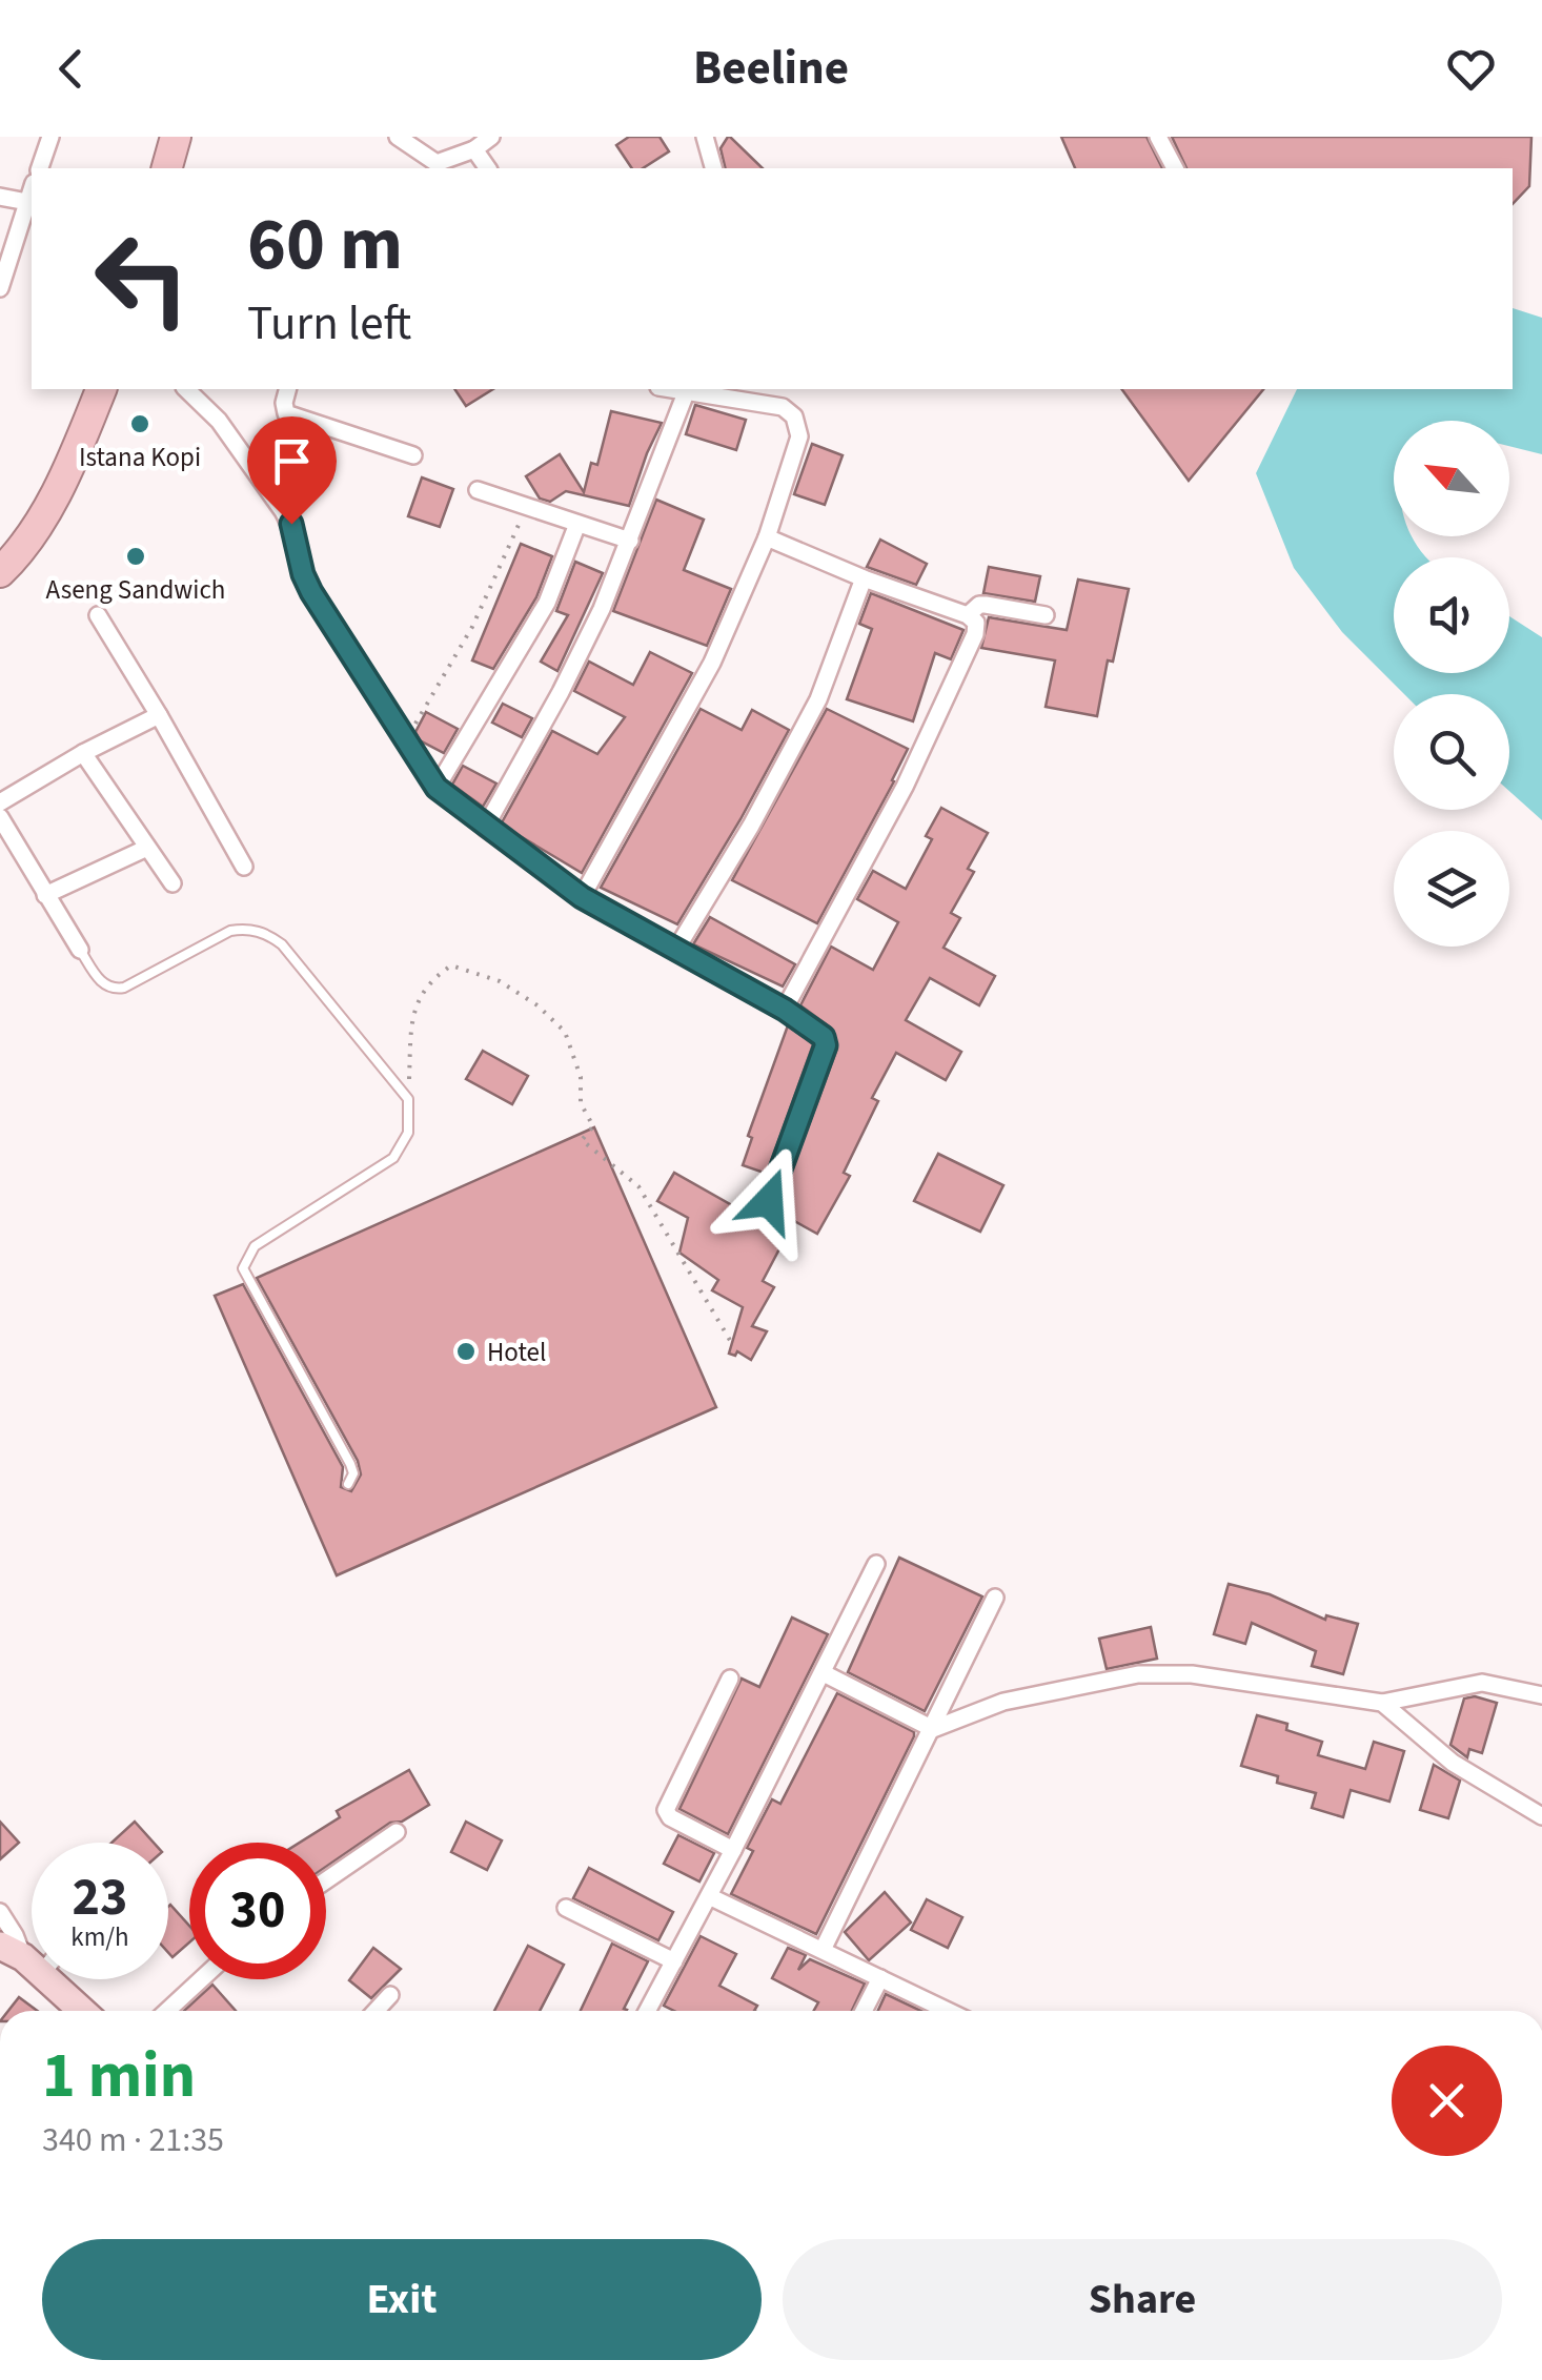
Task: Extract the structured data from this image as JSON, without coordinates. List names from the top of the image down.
{
  "places": ["Istana Kopi", "Aseng Sandwich", "Hotel"],
  "north": "top left",
  "page": {
    "header": "Beeline",
    "turn": ["60 m", "Turn left"],
    "speed": "23 km/h",
    "limit": "30",
    "heading": ["1 min", "340 m · 21:35"],
    "buttons": ["Exit", "Share"]
  }
}
